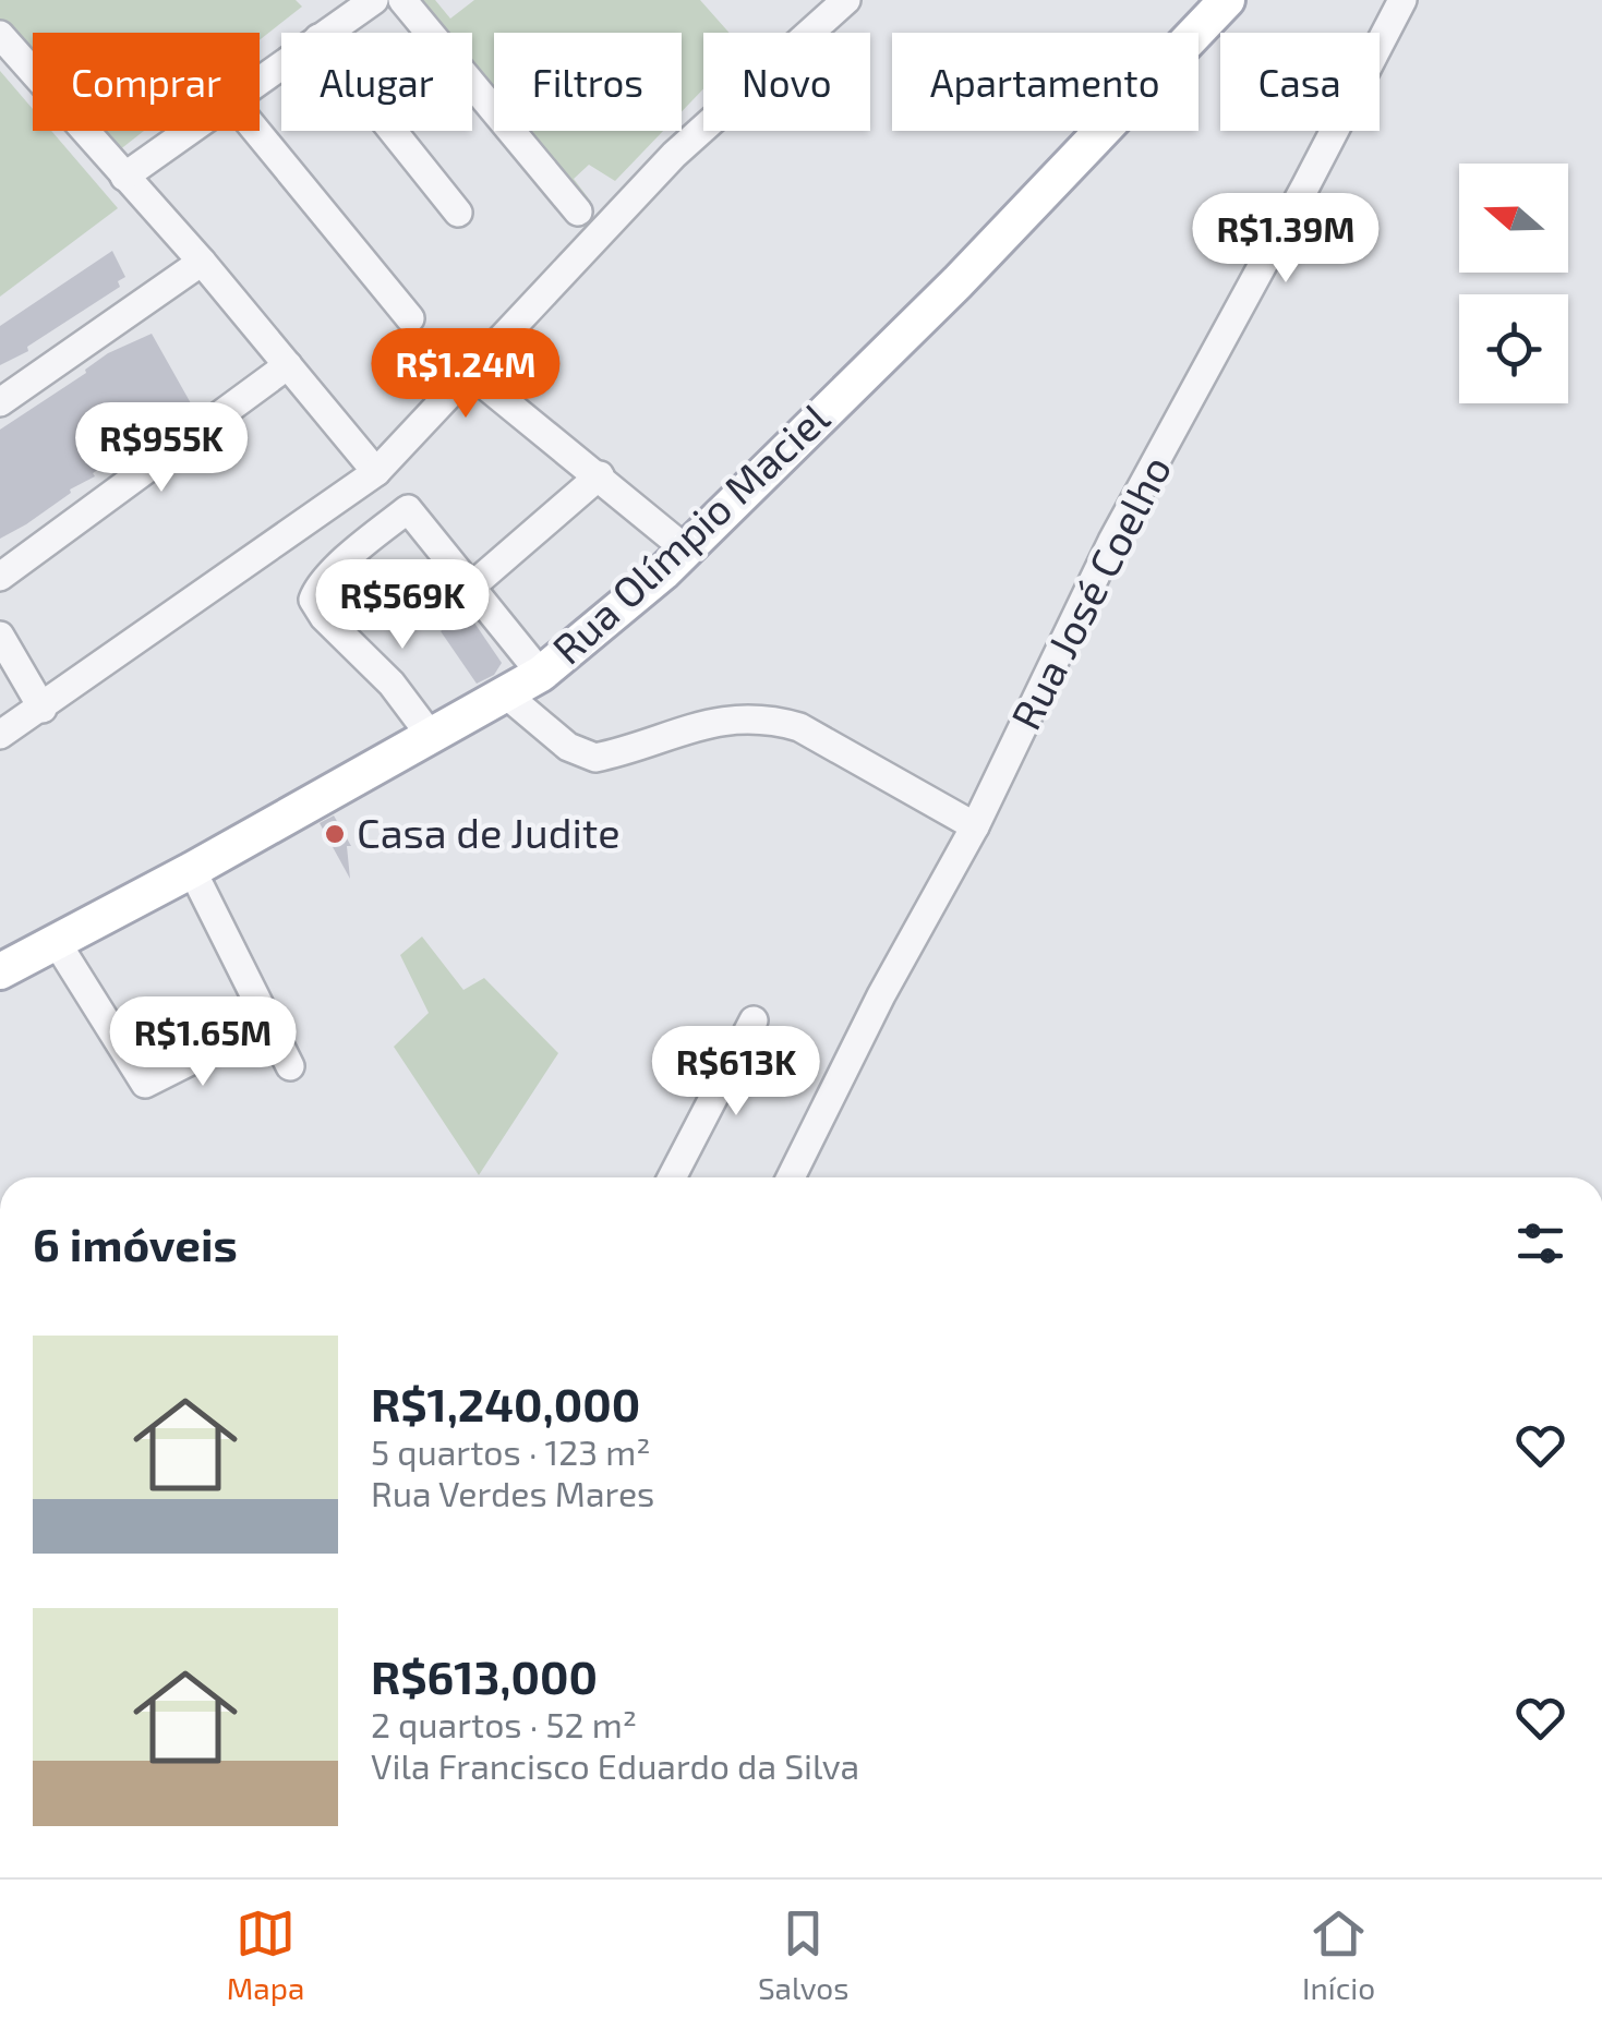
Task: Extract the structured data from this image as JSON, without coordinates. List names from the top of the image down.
{
  "streets": {
    "main road": ["Rua Olímpio Maciel"],
    "street": ["Rua José Coelho"]
  },
  "places": ["Casa de Judite"],
  "north": "left",
  "page": {
    "chip": [
      "Comprar",
      "Alugar",
      "Filtros",
      "Novo",
      "Apartamento",
      "Casa"
    ],
    "price": [
      "R$1.39M",
      "R$1.24M",
      "R$955K",
      "R$569K",
      "R$1.65M",
      "R$613K"
    ],
    "heading": "6 imóveis",
    "list": [
      {
        "name": "R$1,240,000",
        "note": "5 quartos · 123 m² · Rua Verdes Mares"
      },
      {
        "name": "R$613,000",
        "note": "2 quartos · 52 m² · Vila Francisco Eduardo da Silva"
      }
    ],
    "tabs": ["Mapa", "Salvos", "Início"]
  }
}
